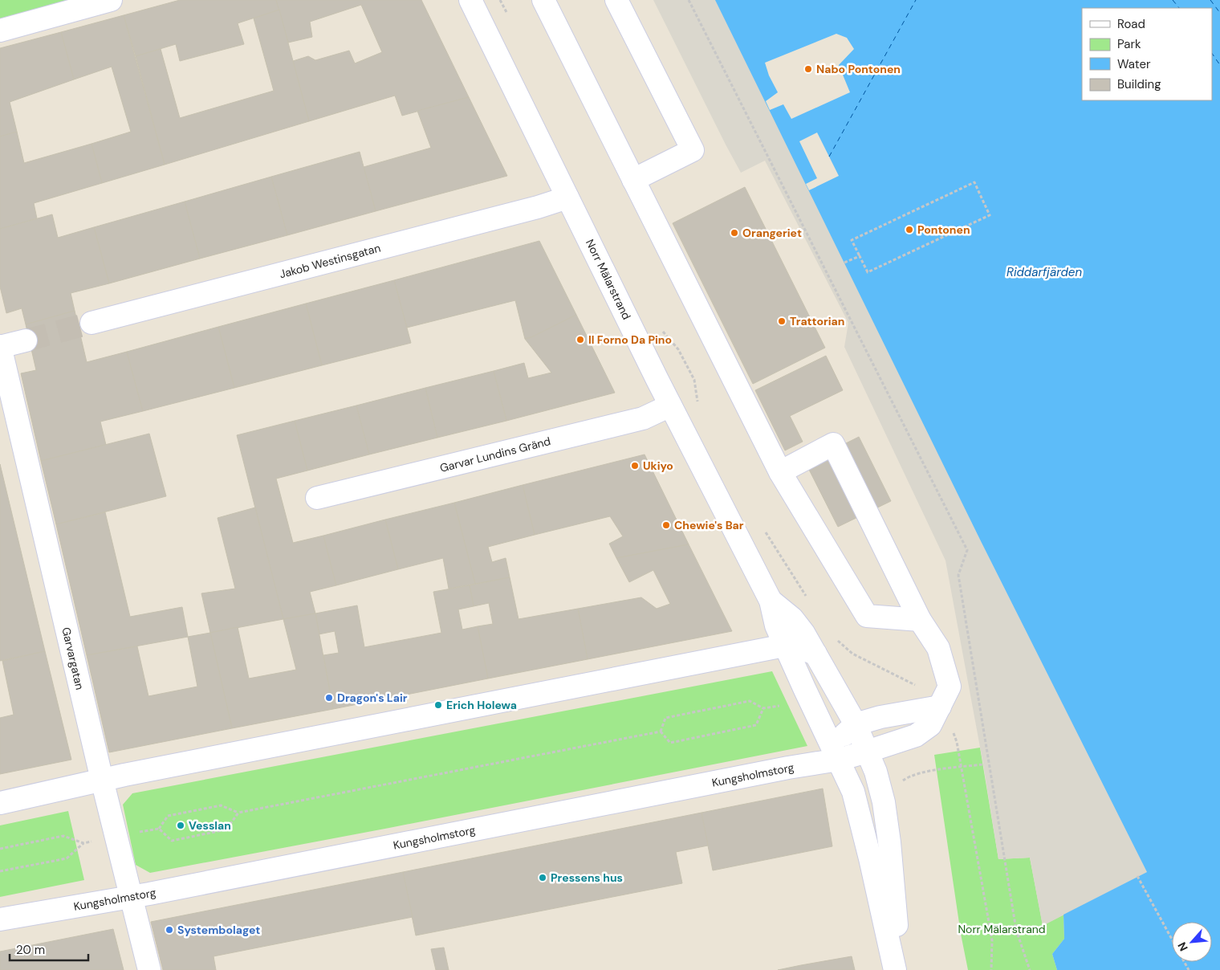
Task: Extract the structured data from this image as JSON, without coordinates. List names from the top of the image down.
{
  "streets": {
    "street": [
      "Jakob Westinsgatan",
      "Norr Mälarstrand",
      "Garvar Lundins Gränd",
      "Garvargatan",
      "Kungsholmstorg"
    ]
  },
  "crossings": [
    ["Jakob Westinsgatan", "Norr Mälarstrand"],
    ["Norr Mälarstrand", "Garvar Lundins Gränd"],
    ["Norr Mälarstrand", "Kungsholmstorg"],
    ["Garvargatan", "Kungsholmstorg"]
  ],
  "water": ["Riddarfjärden"],
  "parks": ["Norr Mälarstrand"],
  "places": [
    "Nabo Pontonen",
    "Pontonen",
    "Orangeriet",
    "Trattorian",
    "Il Forno Da Pino",
    "Ukiyo",
    "Chewie's Bar",
    "Dragon's Lair",
    "Erich Holewa",
    "Vesslan",
    "Pressens hus",
    "Systembolaget"
  ],
  "legend": [
    "Road",
    "Park",
    "Water",
    "Building"
  ],
  "scale_bar": "20 m",
  "north": "bottom left"
}
